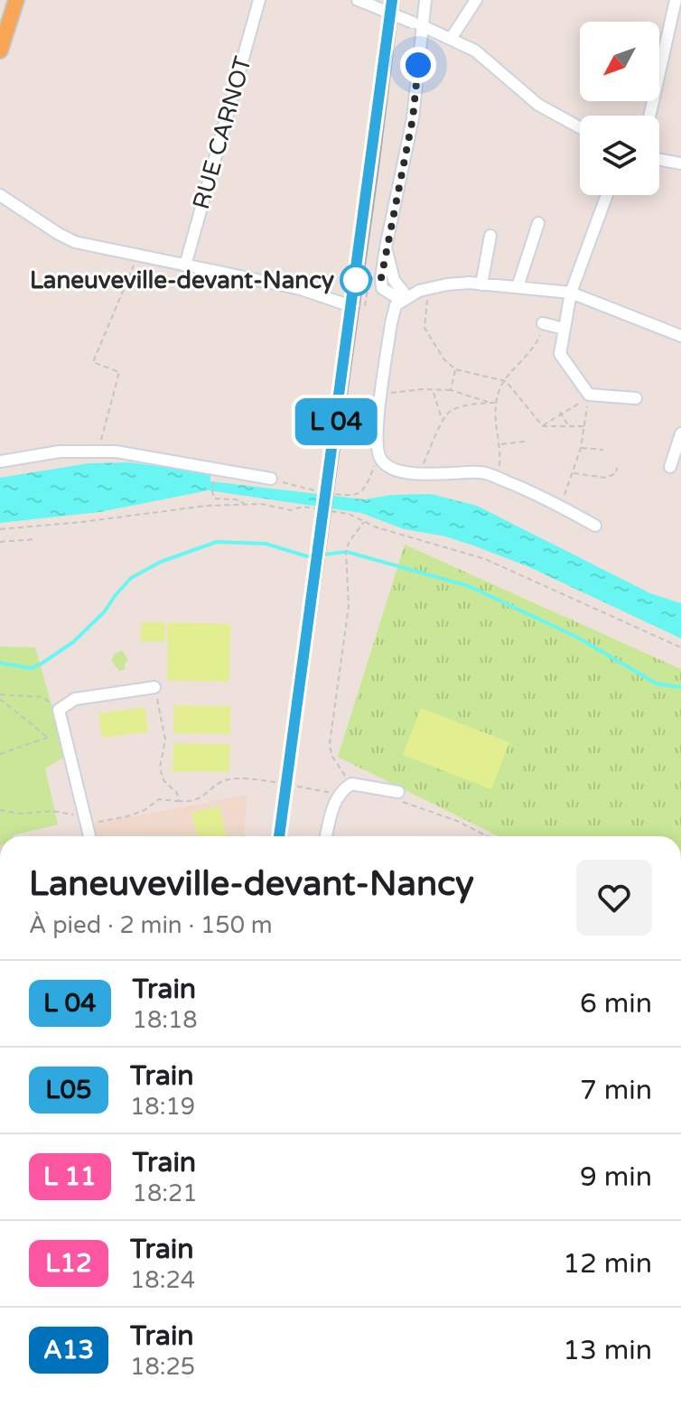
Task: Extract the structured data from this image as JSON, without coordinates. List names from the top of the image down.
{
  "streets": {
    "street": ["RUE CARNOT"]
  },
  "places": ["Laneuveville-devant-Nancy"],
  "north": "bottom left",
  "page": {
    "on_map": "L 04",
    "heading": ["Laneuveville-devant-Nancy", "À pied · 2 min · 150 m"],
    "list": [
      {
        "mark": "L 04",
        "name": "Train",
        "note": "18:18",
        "value": "6 min"
      },
      {
        "mark": "L05",
        "name": "Train",
        "note": "18:19",
        "value": "7 min"
      },
      {
        "mark": "L 11",
        "name": "Train",
        "note": "18:21",
        "value": "9 min"
      },
      {
        "mark": "L12",
        "name": "Train",
        "note": "18:24",
        "value": "12 min"
      },
      {
        "mark": "A13",
        "name": "Train",
        "note": "18:25",
        "value": "13 min"
      }
    ]
  }
}
